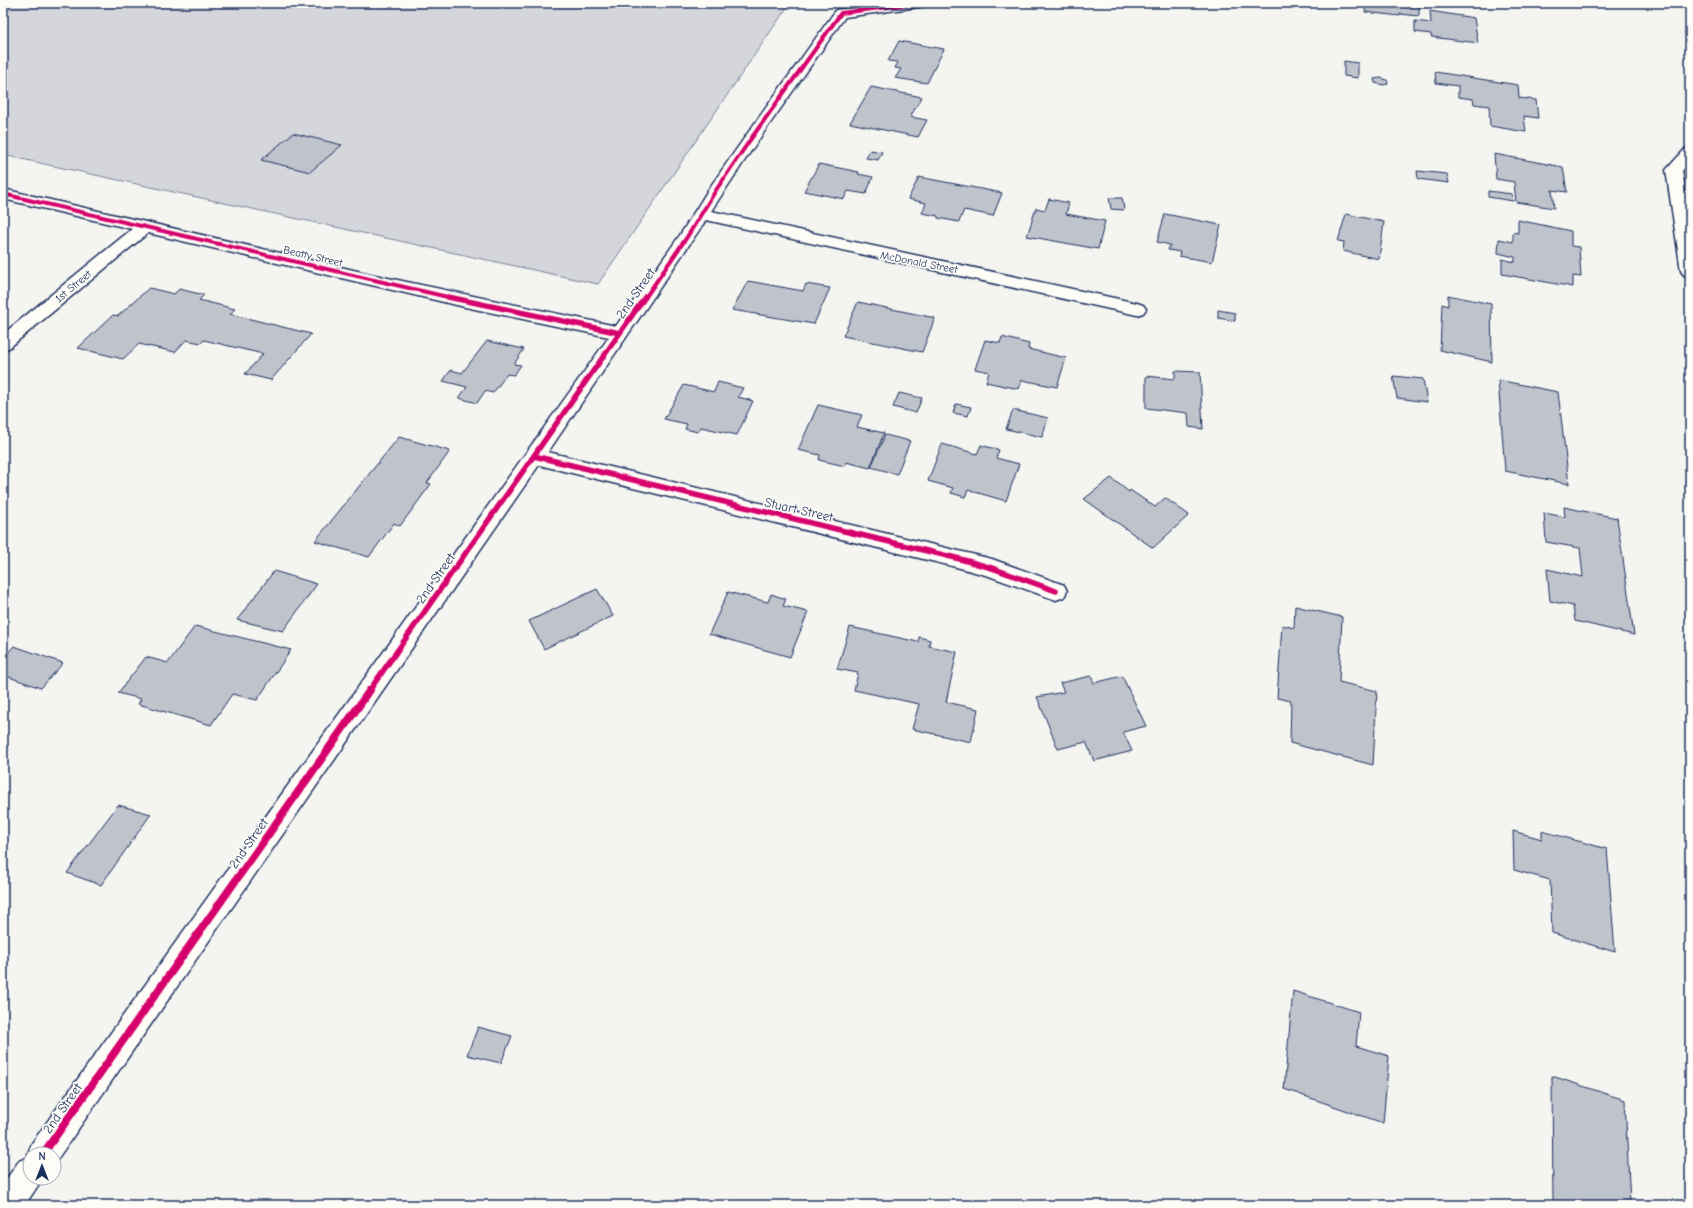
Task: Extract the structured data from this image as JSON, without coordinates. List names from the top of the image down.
{
  "streets": {
    "street": [
      "Beatty Street",
      "McDonald Street",
      "1st Street",
      "2nd Street",
      "Stuart Street"
    ]
  },
  "crossings": [
    ["Beatty Street", "1st Street"],
    ["Beatty Street", "2nd Street"],
    ["McDonald Street", "2nd Street"],
    ["2nd Street", "Stuart Street"]
  ],
  "north": "top"
}
